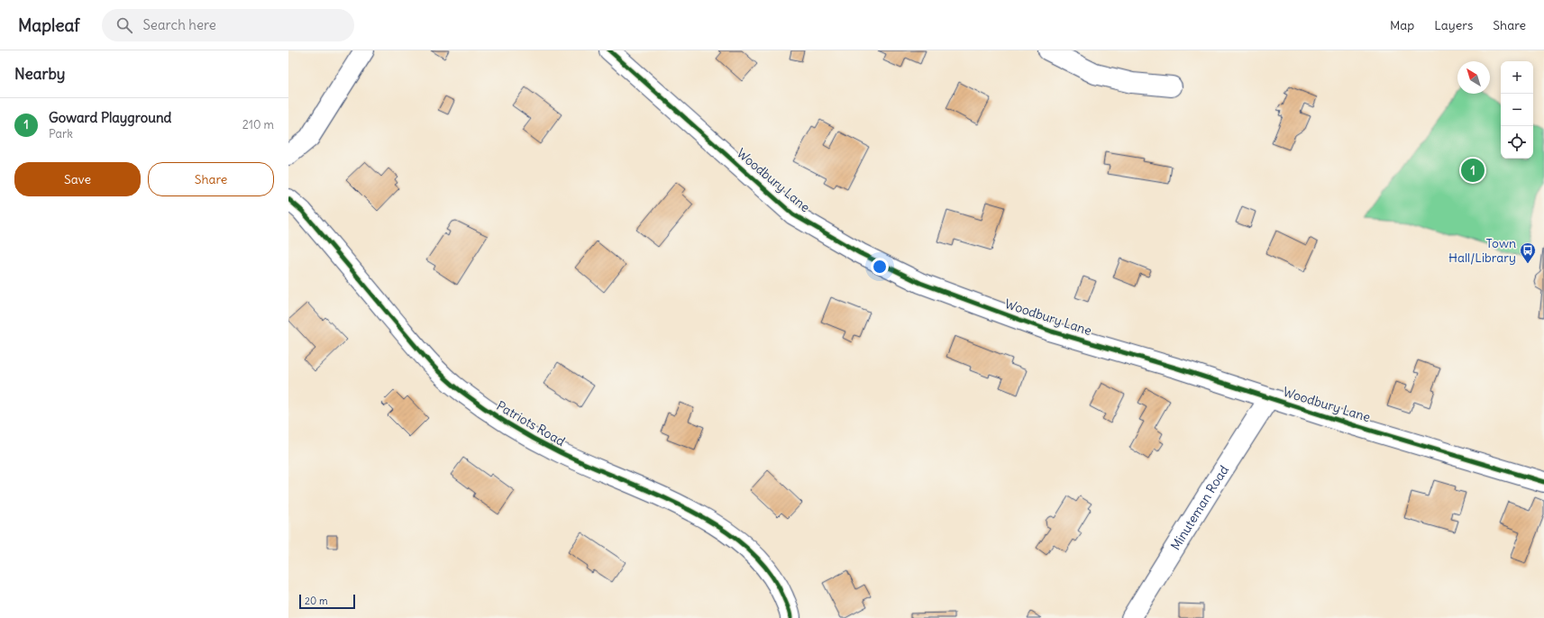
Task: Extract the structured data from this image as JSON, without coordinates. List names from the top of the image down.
{
  "streets": {
    "street": ["Woodbury Lane", "Patriots Road", "Minuteman Road"]
  },
  "crossings": [
    ["Woodbury Lane", "Minuteman Road"]
  ],
  "places": {
    "bus stop": ["Town Hall/Library"]
  },
  "scale_bar": "20 m",
  "north": "top left",
  "page": {
    "header": "Mapleaf",
    "search": "Search here",
    "nav": ["Map", "Layers", "Share"],
    "heading": "Nearby",
    "map_buttons": ["+", "−"],
    "list": [
      {
        "mark": "1",
        "name": "Goward Playground",
        "note": "Park",
        "value": "210 m"
      }
    ],
    "buttons": ["Save", "Share"],
    "pins": "1",
    "scale": "20 m"
  }
}
